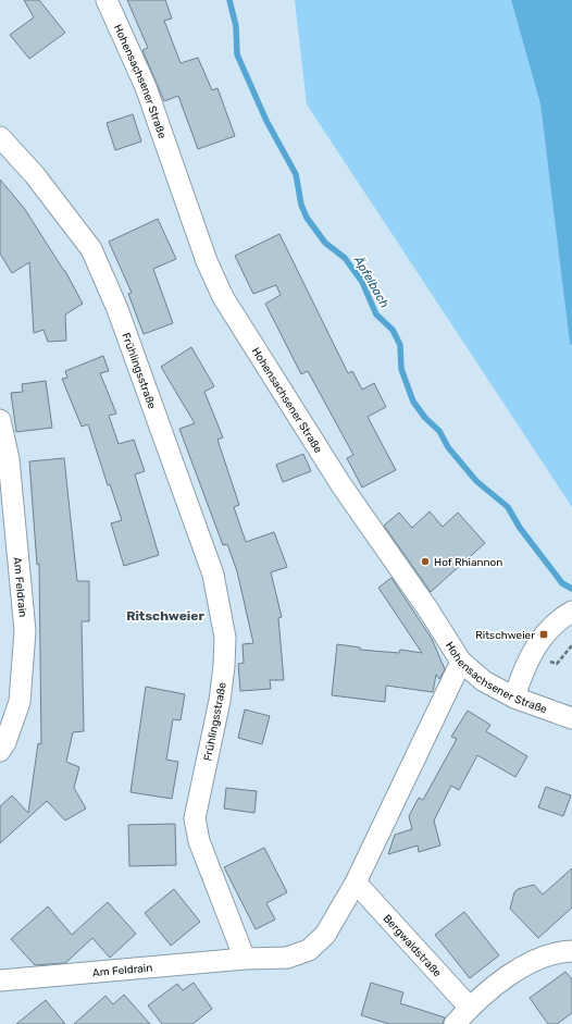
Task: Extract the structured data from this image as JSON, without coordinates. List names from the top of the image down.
{
  "streets": {
    "street": [
      "Hohensachsener Straße",
      "Frühlingsstraße",
      "Am Feldrain",
      "Bergwaldstraße"
    ]
  },
  "crossings": [
    ["Frühlingsstraße", "Am Feldrain"]
  ],
  "districts": ["Ritschweier"],
  "water": ["Äpfelbach"],
  "places": {
    "other": ["Hof Rhiannon"],
    "transit": ["Ritschweier"]
  }
}
